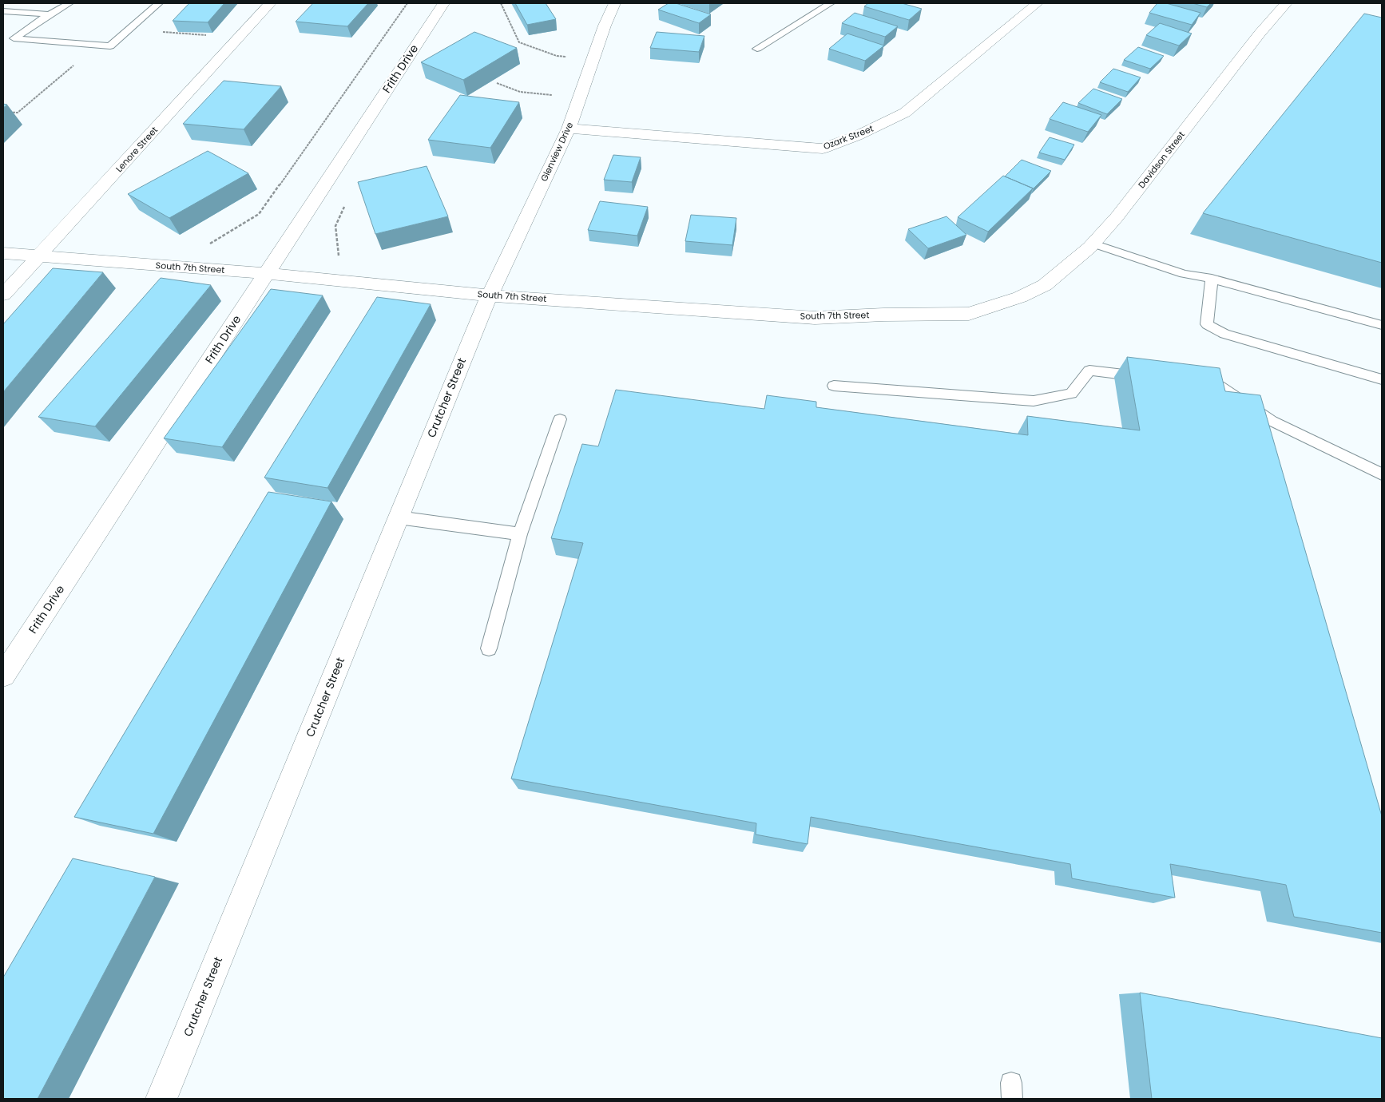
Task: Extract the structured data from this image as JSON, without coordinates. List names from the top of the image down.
{
  "streets": {
    "street": [
      "Frith Drive",
      "Ozark Street",
      "Lenore Street",
      "Glenview Drive",
      "Davidson Street",
      "South 7th Street",
      "Crutcher Street"
    ]
  },
  "crossings": [
    ["Frith Drive", "South 7th Street"],
    ["Ozark Street", "Glenview Drive"],
    ["Lenore Street", "South 7th Street"],
    ["Glenview Drive", "South 7th Street"],
    ["Glenview Drive", "Crutcher Street"],
    ["Davidson Street", "South 7th Street"],
    ["South 7th Street", "Crutcher Street"]
  ]
}
